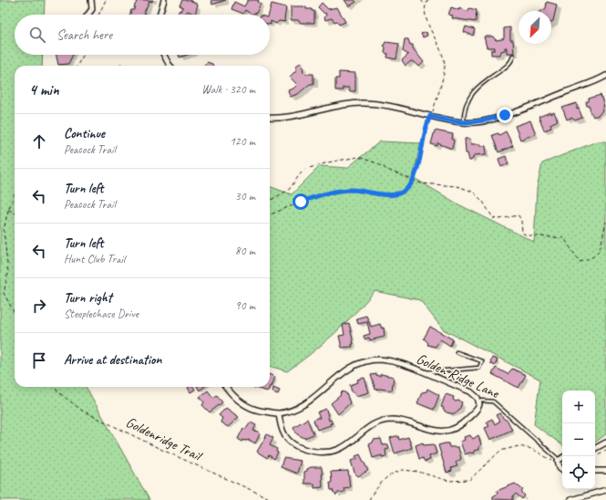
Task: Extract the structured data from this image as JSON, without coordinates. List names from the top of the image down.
{
  "streets": {
    "street": ["Golden Ridge Lane"],
    "path": ["Goldenridge Trail"]
  },
  "north": "bottom left",
  "page": {
    "search": "Search here",
    "heading": ["4 min", "Walk · 320 m"],
    "list": [
      ["Continue", "Peacock Trail", "120 m"],
      ["Turn left", "Peacock Trail", "30 m"],
      ["Turn left", "Hunt Club Trail", "80 m"],
      ["Turn right", "Steeplechase Drive", "90 m"],
      "Arrive at destination"
    ],
    "map_buttons": ["+", "−"]
  }
}
